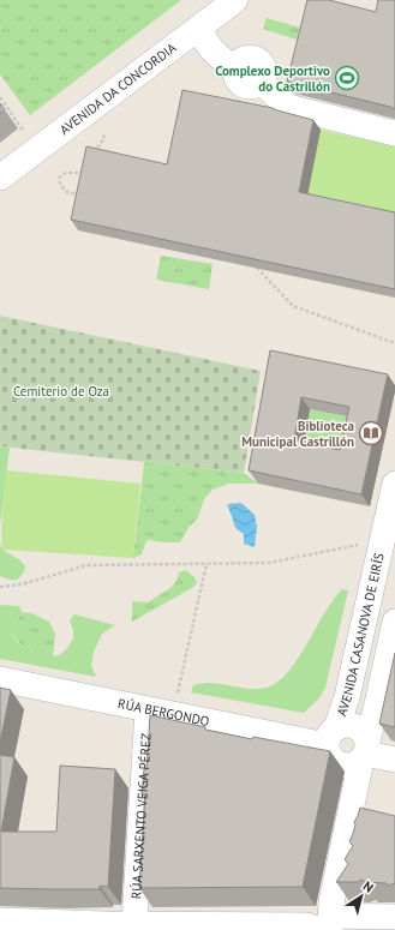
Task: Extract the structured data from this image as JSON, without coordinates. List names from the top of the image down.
{
  "streets": {
    "street": [
      "AVENIDA DA CONCORDIA",
      "AVENIDA CASANOVA DE EIRÍS",
      "RÚA BERGONDO",
      "RÚA SARXENTO VEIGA PÉREZ"
    ]
  },
  "crossings": [
    ["AVENIDA CASANOVA DE EIRÍS", "RÚA BERGONDO"],
    ["RÚA BERGONDO", "RÚA SARXENTO VEIGA PÉREZ"]
  ],
  "parks": ["Cemiterio de Oza"],
  "places": {
    "sports": ["Complexo Deportivo do Castrillón"],
    "library": ["Biblioteca Municipal Castrillón"]
  },
  "north": "top right"
}
